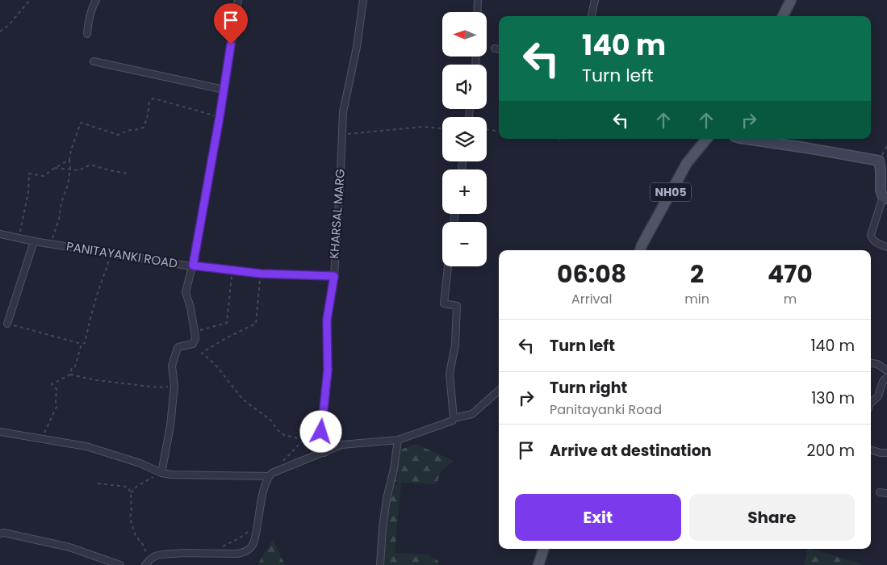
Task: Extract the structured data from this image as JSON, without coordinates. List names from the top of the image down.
{
  "streets": {
    "main road": ["NH05"],
    "street": ["KHARSAL MARG", "PANITAYANKI ROAD"]
  },
  "north": "left",
  "page": {
    "map_buttons": ["+", "−"],
    "turn": ["140 m", "Turn left"],
    "eta": [
      "06:08",
      "Arrival",
      "2",
      "min",
      "470",
      "m"
    ],
    "list": [
      {
        "name": "Turn left",
        "value": "140 m"
      },
      {
        "name": "Turn right",
        "note": "Panitayanki Road",
        "value": "130 m"
      },
      {
        "name": "Arrive at destination",
        "value": "200 m"
      }
    ],
    "buttons": ["Exit", "Share"]
  }
}
